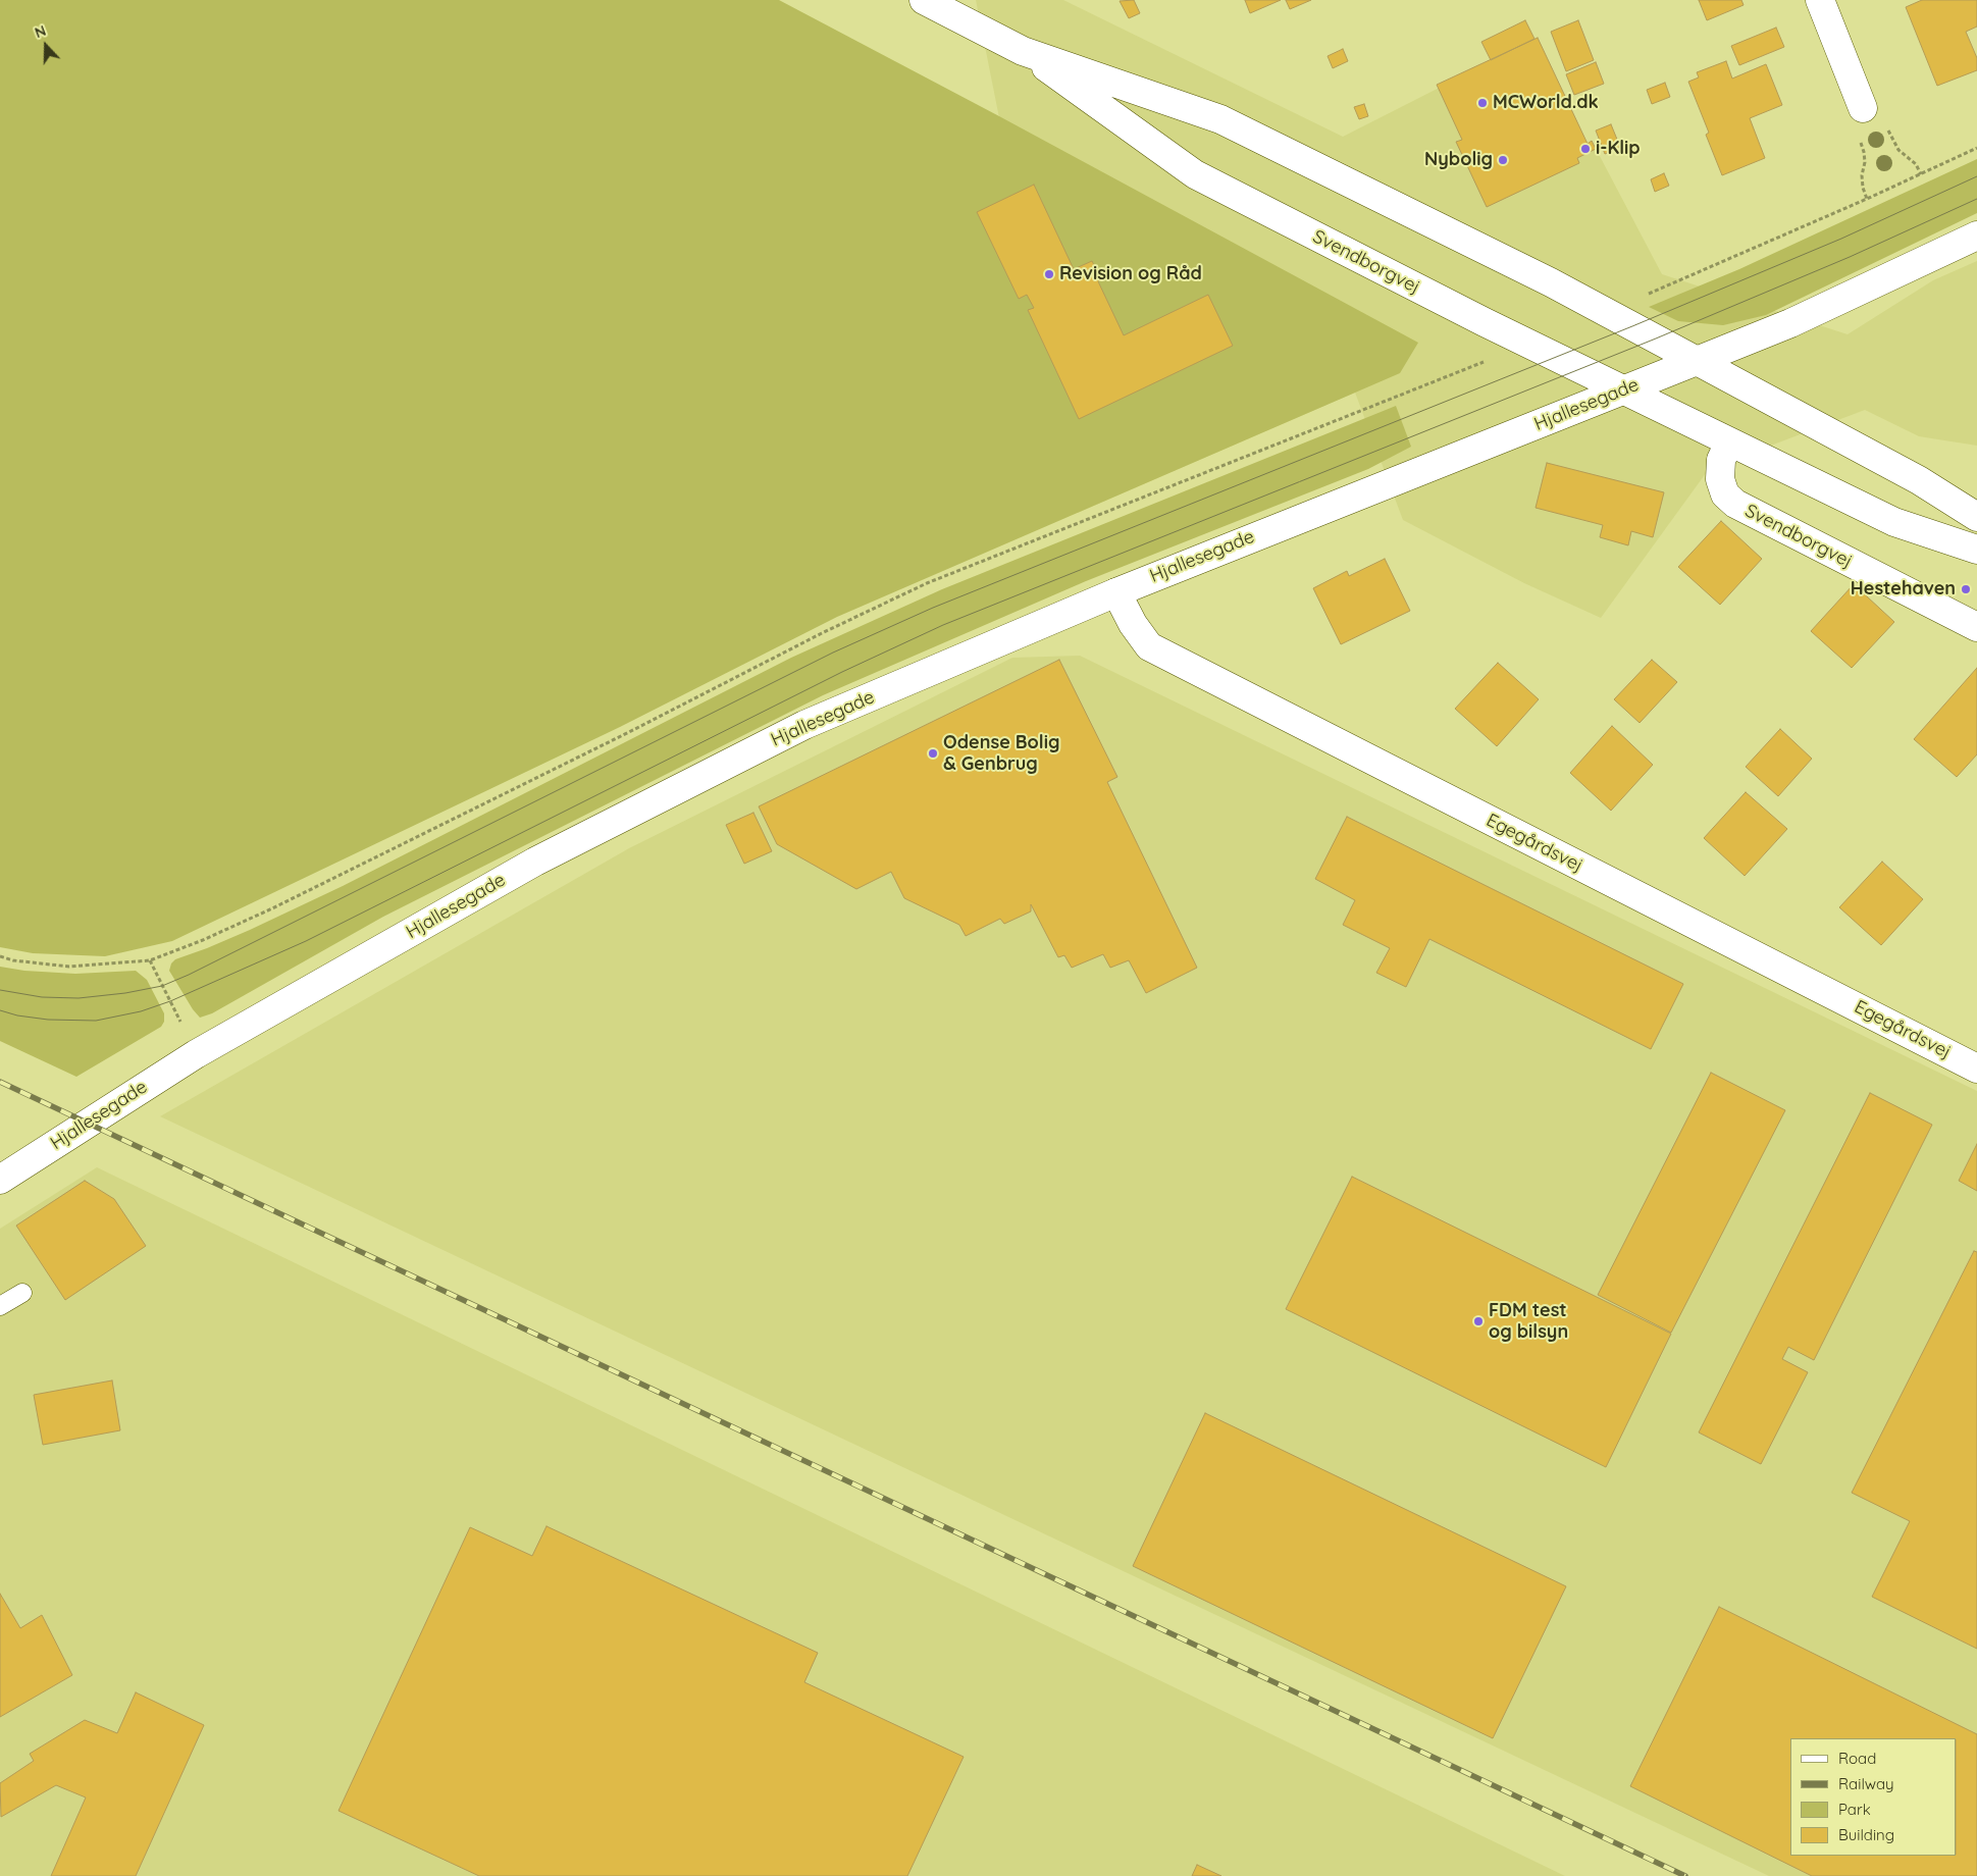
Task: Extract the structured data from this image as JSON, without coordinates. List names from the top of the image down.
{
  "streets": {
    "street": ["Svendborgvej", "Hjallesegade", "Egegårdsvej"]
  },
  "crossings": [
    ["Svendborgvej", "Hjallesegade"],
    ["Hjallesegade", "Egegårdsvej"]
  ],
  "places": [
    "MCWorld.dk",
    "i-Klip",
    "Nybolig",
    "Revision og Råd",
    "Hestehaven",
    "Odense Bolig & Genbrug",
    "FDM test og bilsyn"
  ],
  "legend": [
    "Road",
    "Railway",
    "Park",
    "Building"
  ],
  "north": "top"
}
